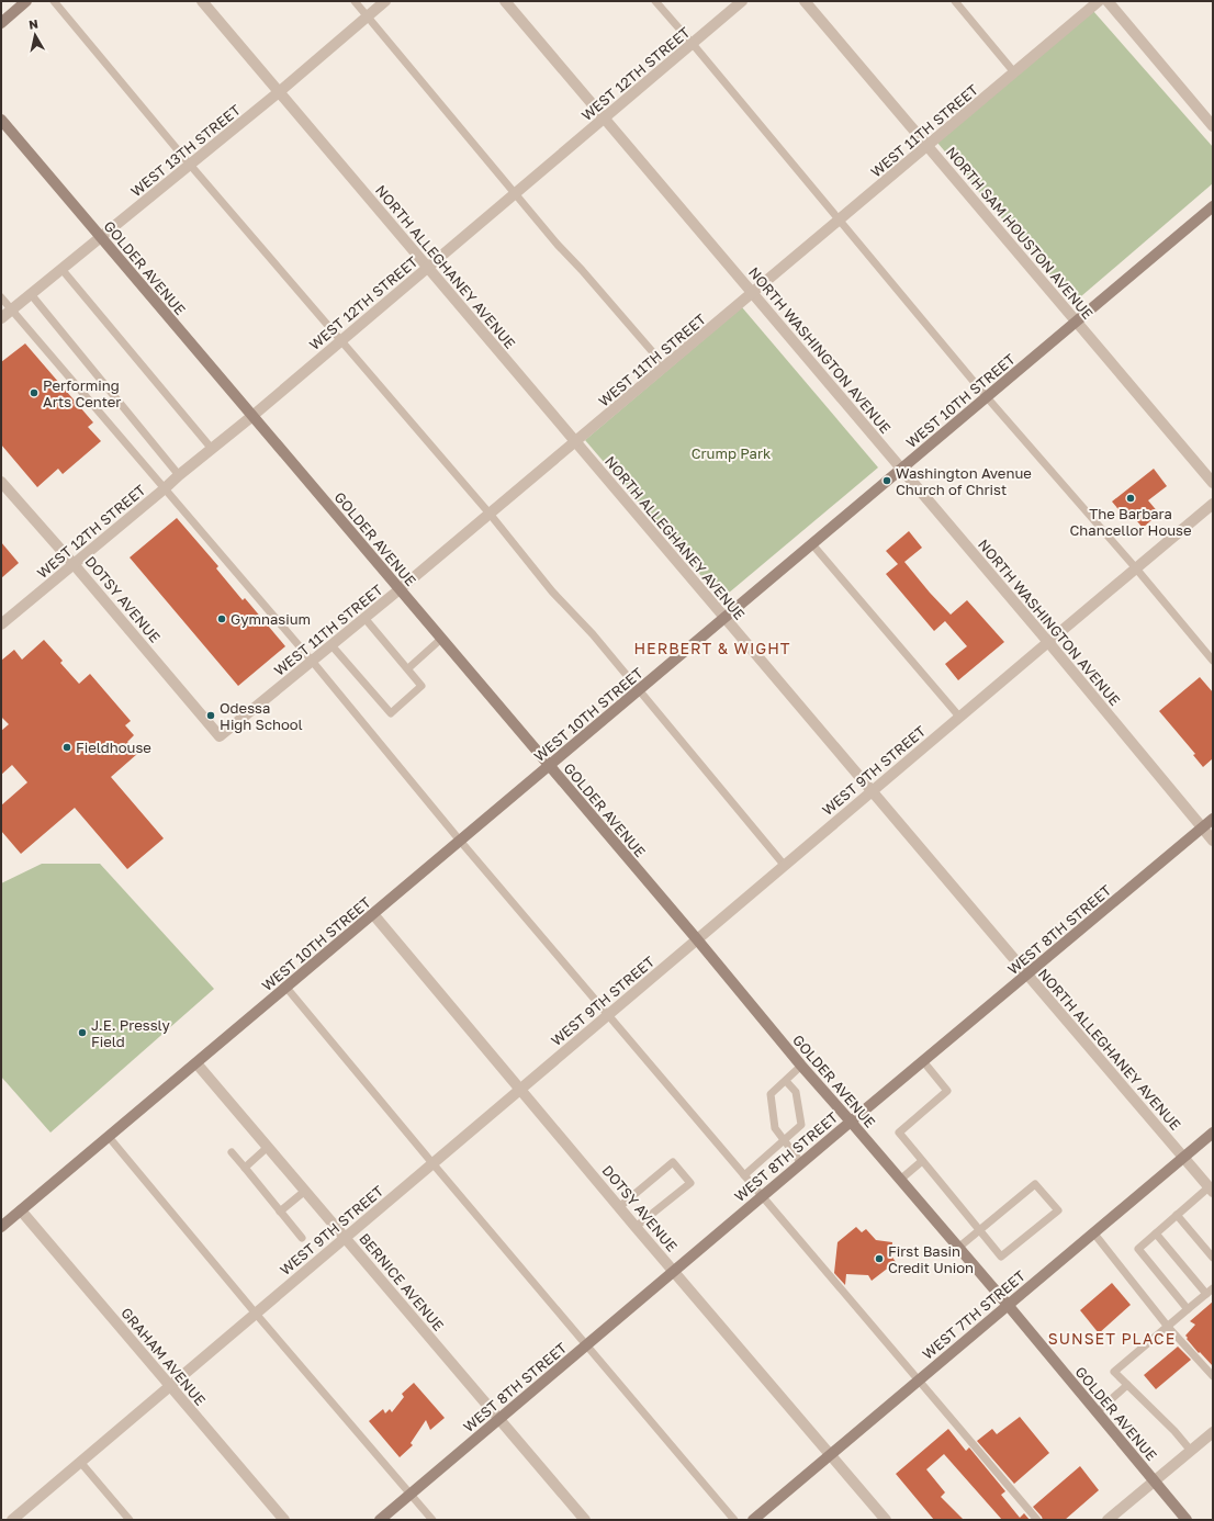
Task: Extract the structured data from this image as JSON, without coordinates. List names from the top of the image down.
{
  "streets": {
    "main road": [
      "GOLDER AVENUE",
      "WEST 10TH STREET",
      "WEST 8TH STREET",
      "WEST 7TH STREET"
    ],
    "street": [
      "WEST 12TH STREET",
      "WEST 11TH STREET",
      "WEST 13TH STREET",
      "NORTH SAM HOUSTON AVENUE",
      "NORTH ALLEGHANEY AVENUE",
      "NORTH WASHINGTON AVENUE",
      "DOTSY AVENUE",
      "WEST 9TH STREET",
      "BERNICE AVENUE",
      "GRAHAM AVENUE"
    ]
  },
  "crossings": [
    ["WEST 12TH STREET", "NORTH ALLEGHANEY AVENUE"],
    ["WEST 12TH STREET", "GOLDER AVENUE"],
    ["WEST 12TH STREET", "NORTH WASHINGTON AVENUE"],
    ["WEST 12TH STREET", "DOTSY AVENUE"],
    ["WEST 11TH STREET", "NORTH SAM HOUSTON AVENUE"],
    ["WEST 11TH STREET", "NORTH ALLEGHANEY AVENUE"],
    ["WEST 11TH STREET", "GOLDER AVENUE"],
    ["WEST 11TH STREET", "NORTH WASHINGTON AVENUE"],
    ["WEST 11TH STREET", "DOTSY AVENUE"],
    ["WEST 13TH STREET", "NORTH ALLEGHANEY AVENUE"],
    ["WEST 13TH STREET", "GOLDER AVENUE"],
    ["NORTH SAM HOUSTON AVENUE", "WEST 10TH STREET"],
    ["NORTH ALLEGHANEY AVENUE", "WEST 10TH STREET"],
    ["NORTH ALLEGHANEY AVENUE", "WEST 9TH STREET"],
    ["NORTH ALLEGHANEY AVENUE", "WEST 8TH STREET"],
    ["NORTH ALLEGHANEY AVENUE", "WEST 7TH STREET"],
    ["GOLDER AVENUE", "WEST 10TH STREET"],
    ["GOLDER AVENUE", "WEST 9TH STREET"],
    ["GOLDER AVENUE", "WEST 8TH STREET"],
    ["GOLDER AVENUE", "WEST 7TH STREET"],
    ["NORTH WASHINGTON AVENUE", "WEST 10TH STREET"],
    ["NORTH WASHINGTON AVENUE", "WEST 9TH STREET"],
    ["NORTH WASHINGTON AVENUE", "WEST 8TH STREET"],
    ["WEST 10TH STREET", "DOTSY AVENUE"],
    ["WEST 10TH STREET", "BERNICE AVENUE"],
    ["WEST 10TH STREET", "GRAHAM AVENUE"],
    ["DOTSY AVENUE", "WEST 9TH STREET"],
    ["DOTSY AVENUE", "WEST 8TH STREET"],
    ["DOTSY AVENUE", "WEST 7TH STREET"],
    ["WEST 9TH STREET", "BERNICE AVENUE"],
    ["WEST 9TH STREET", "GRAHAM AVENUE"],
    ["WEST 8TH STREET", "BERNICE AVENUE"]
  ],
  "districts": ["HERBERT & WIGHT", "SUNSET PLACE"],
  "parks": ["Crump Park"],
  "places": [
    "Performing Arts Center",
    "Washington Avenue Church of Christ",
    "The Barbara Chancellor House",
    "Gymnasium",
    "Odessa High School",
    "Fieldhouse",
    "J.E. Pressly Field",
    "First Basin Credit Union"
  ],
  "north": "top"
}
